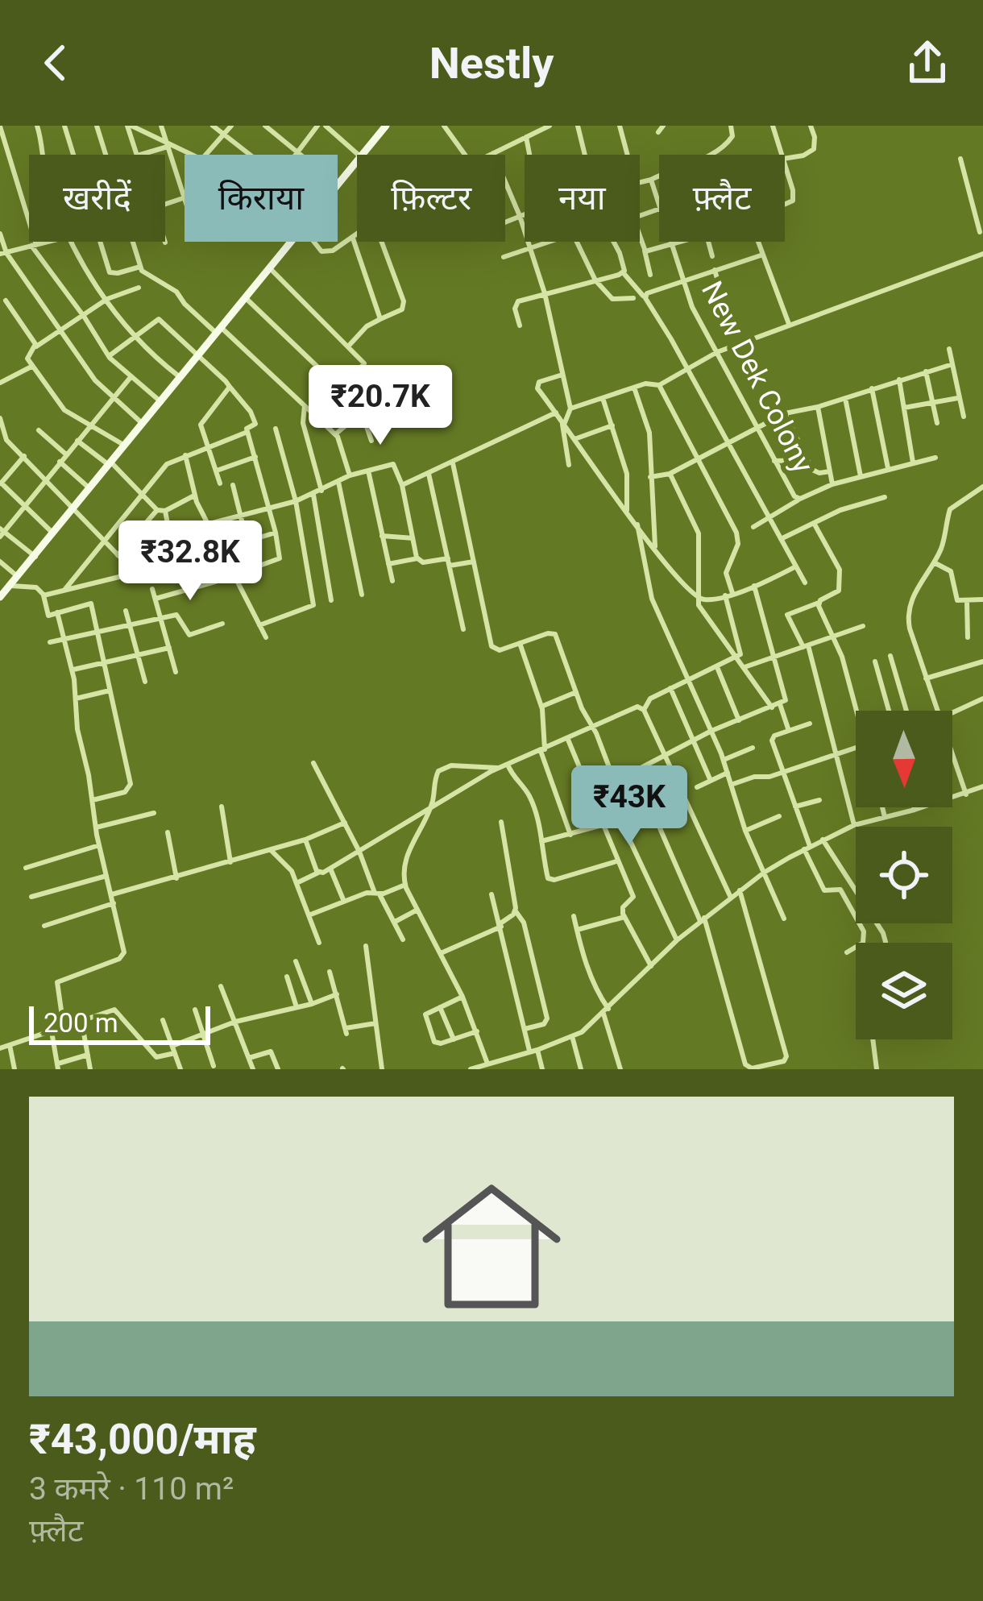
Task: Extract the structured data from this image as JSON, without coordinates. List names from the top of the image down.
{
  "streets": {
    "street": ["New Dek Colony"]
  },
  "scale_bar": "200 m",
  "north": "bottom",
  "page": {
    "header": "Nestly",
    "chip": [
      "खरीदें",
      "किराया",
      "फ़िल्टर",
      "नया",
      "फ़्लैट"
    ],
    "price": ["₹20.7K", "₹32.8K", "₹43K"],
    "scale": "200 m",
    "list": [
      {
        "name": "₹43,000/माह",
        "note": "3 कमरे · 110 m² · फ़्लैट"
      }
    ]
  }
}
